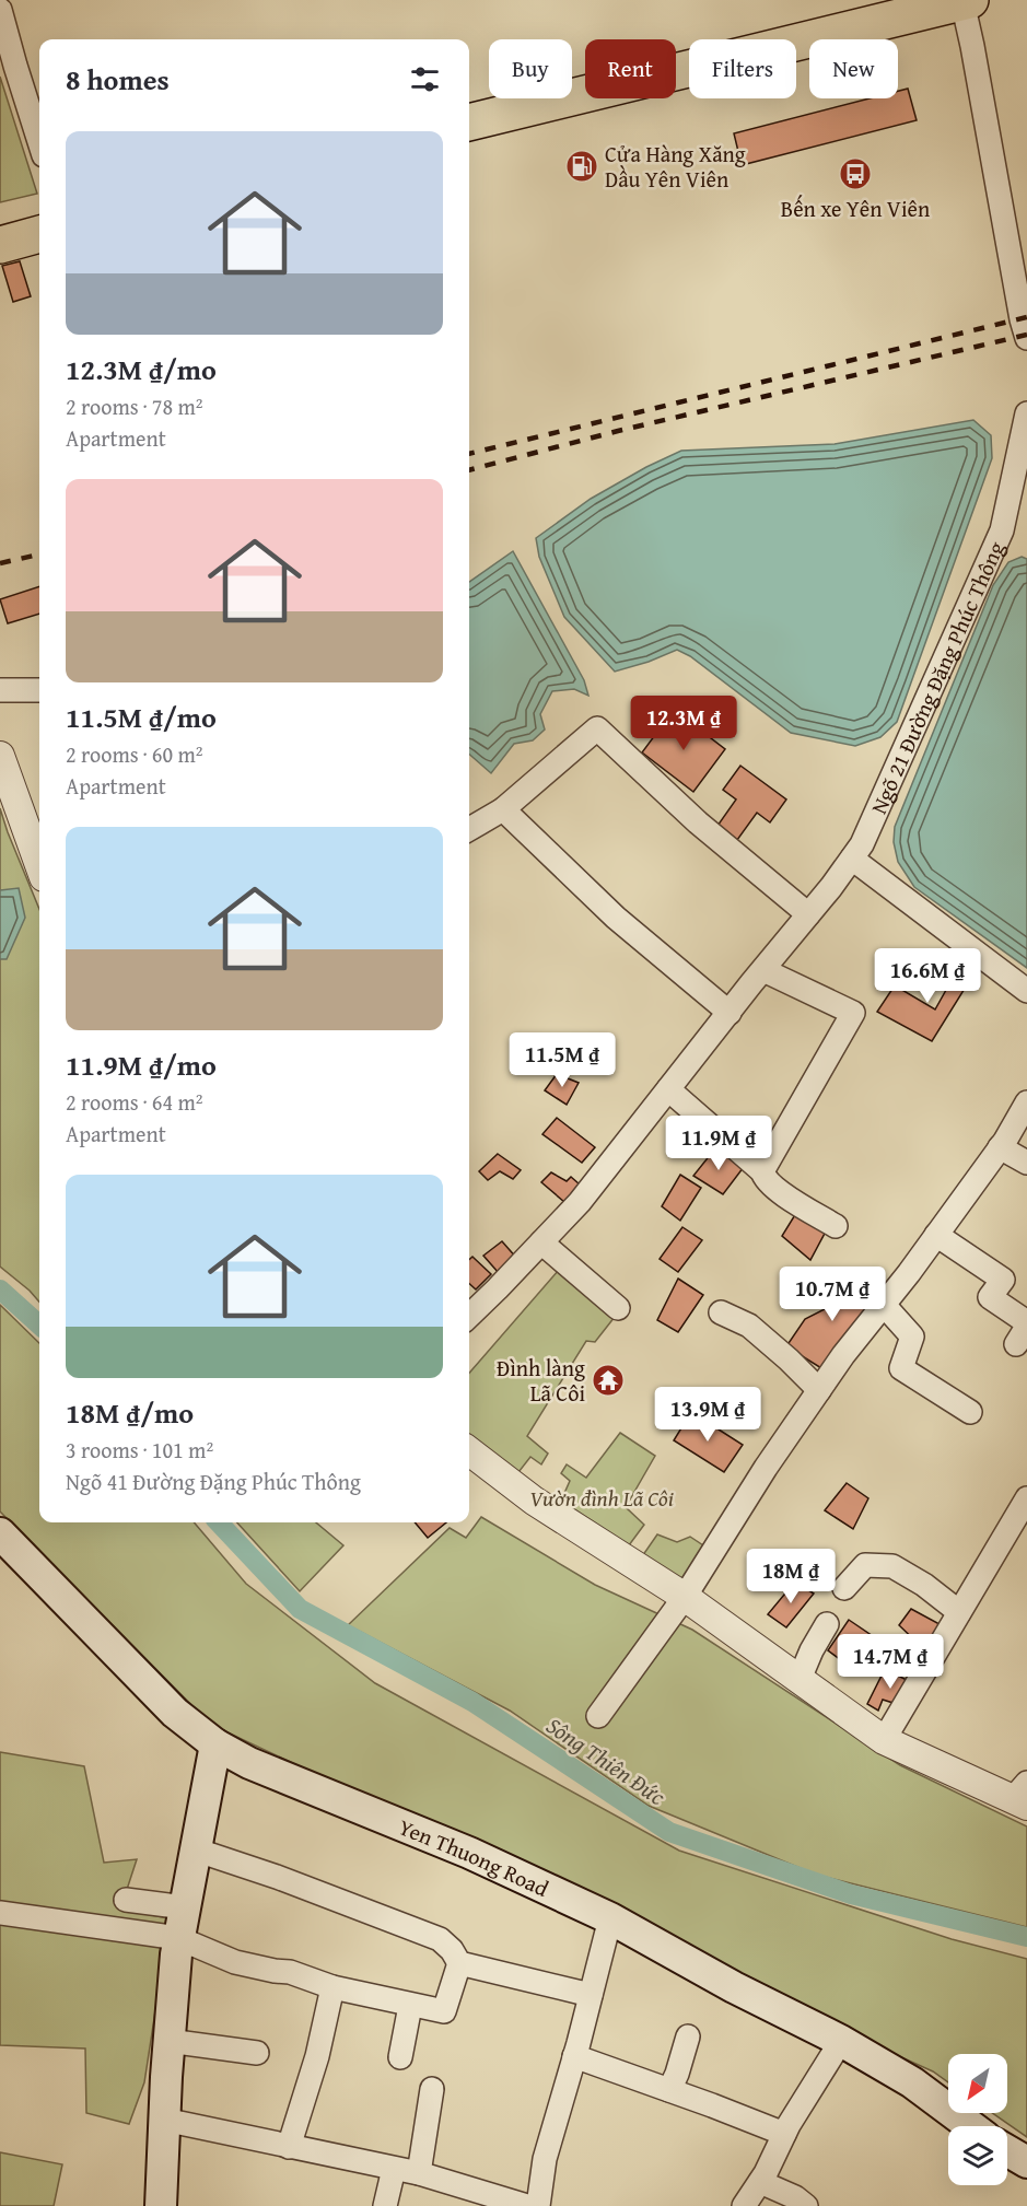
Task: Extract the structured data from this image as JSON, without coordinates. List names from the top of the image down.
{
  "streets": {
    "main road": ["Yen Thuong Road"],
    "street": ["Ngõ 21 Đường Đặng Phúc Thông"]
  },
  "water": ["Sông Thiên Đức"],
  "parks": ["Vườn đình Lã Côi"],
  "places": {
    "fuel station": ["Cửa Hàng Xăng Dầu Yên Viên"],
    "bus stop": ["Bến xe Yên Viên"],
    "temple": ["Đình làng Lã Côi"]
  },
  "north": "bottom left",
  "page": {
    "chip": [
      "Buy",
      "Rent",
      "Filters",
      "New"
    ],
    "heading": "8 homes",
    "list": [
      {
        "name": "12.3M ₫/mo",
        "note": "2 rooms · 78 m² · Apartment"
      },
      {
        "name": "11.5M ₫/mo",
        "note": "2 rooms · 60 m² · Apartment"
      },
      {
        "name": "11.9M ₫/mo",
        "note": "2 rooms · 64 m² · Apartment"
      },
      {
        "name": "18M ₫/mo",
        "note": "3 rooms · 101 m² · Ngõ 41 Đường Đặng Phúc Thông"
      }
    ],
    "price": [
      "12.3M ₫",
      "16.6M ₫",
      "11.5M ₫",
      "11.9M ₫",
      "10.7M ₫",
      "13.9M ₫",
      "18M ₫",
      "14.7M ₫"
    ]
  }
}
